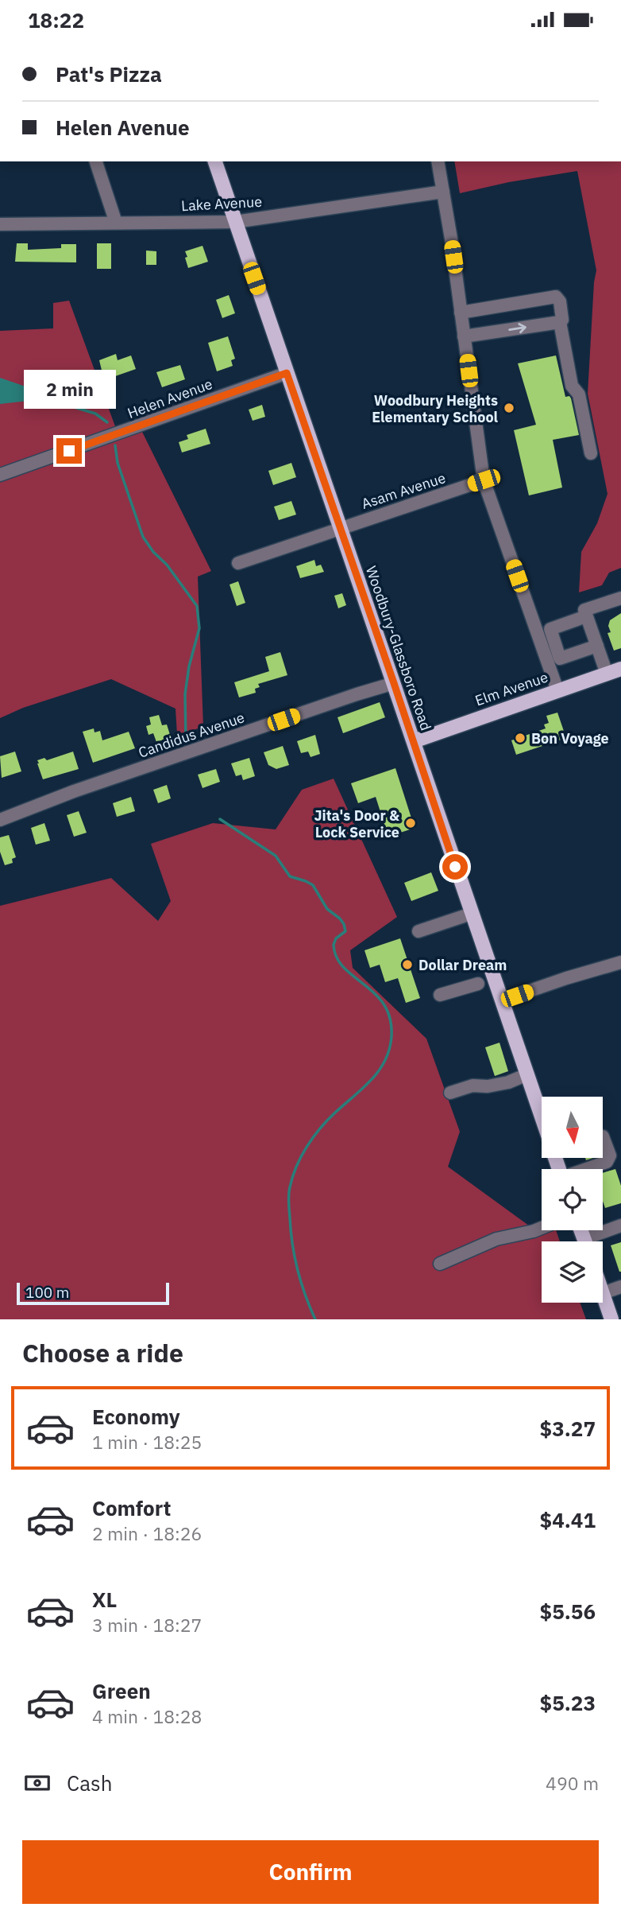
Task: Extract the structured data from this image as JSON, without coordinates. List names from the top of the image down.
{
  "streets": {
    "main road": ["Woodbury-Glassboro Road", "Elm Avenue"],
    "street": [
      "Lake Avenue",
      "Helen Avenue",
      "Asam Avenue",
      "Candidus Avenue"
    ]
  },
  "crossings": [
    ["Lake Avenue", "Woodbury-Glassboro Road"],
    ["Helen Avenue", "Woodbury-Glassboro Road"],
    ["Asam Avenue", "Woodbury-Glassboro Road"],
    ["Woodbury-Glassboro Road", "Elm Avenue"],
    ["Woodbury-Glassboro Road", "Candidus Avenue"]
  ],
  "places": [
    "Woodbury Heights Elementary School",
    "Bon Voyage",
    "Jita's Door & Lock Service",
    "Dollar Dream"
  ],
  "scale_bar": "100 m",
  "north": "bottom",
  "page": {
    "status": "18:22",
    "banner": ["Pat's Pizza", "Helen Avenue"],
    "bubble": "2 min",
    "scale": "100 m",
    "heading": "Choose a ride",
    "list": [
      {
        "name": "Economy",
        "note": "1 min · 18:25",
        "value": "$3.27"
      },
      {
        "name": "Comfort",
        "note": "2 min · 18:26",
        "value": "$4.41"
      },
      {
        "name": "XL",
        "note": "3 min · 18:27",
        "value": "$5.56"
      },
      {
        "name": "Green",
        "note": "4 min · 18:28",
        "value": "$5.23"
      }
    ],
    "pay": ["Cash", "490 m"],
    "buttons": "Confirm"
  }
}
